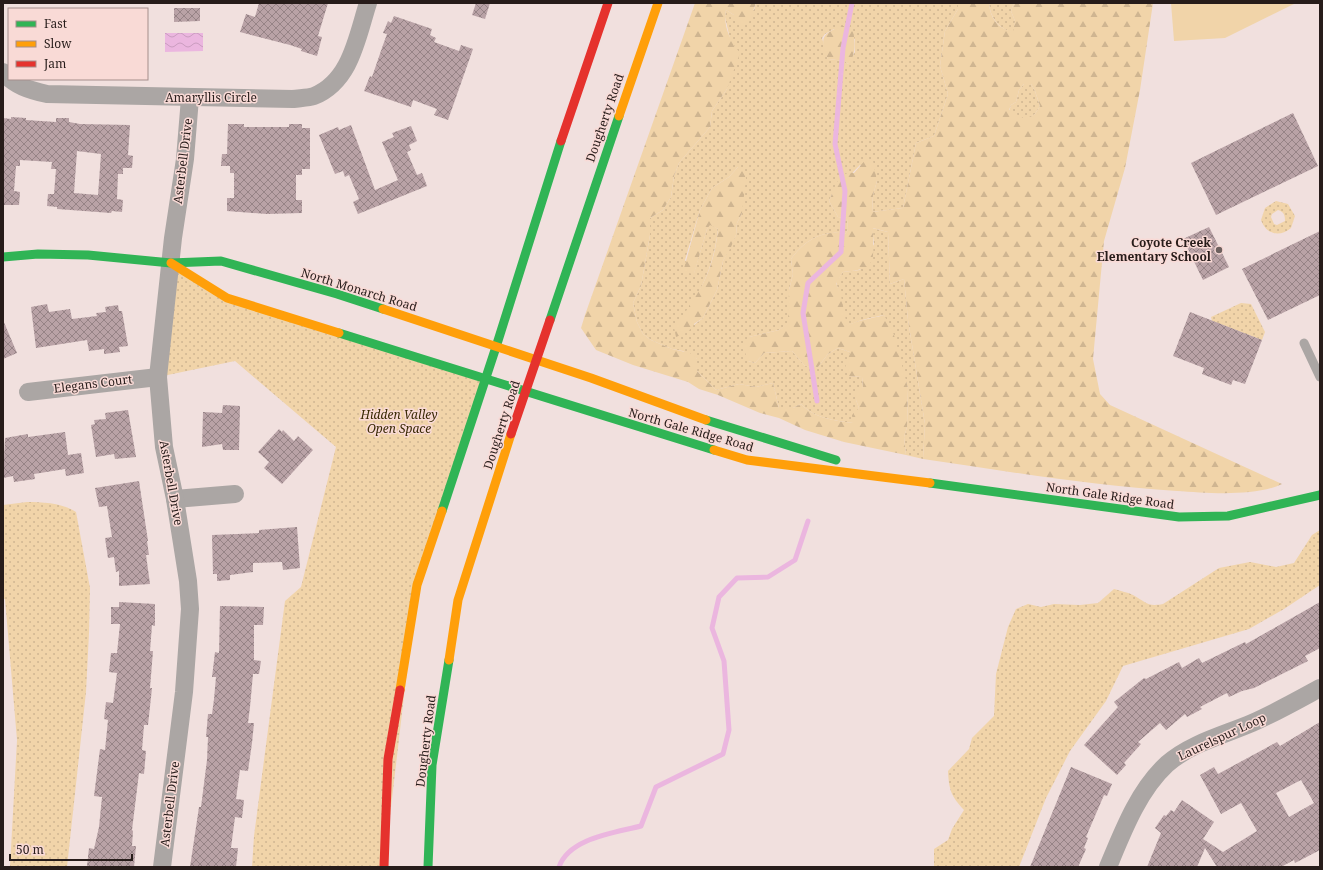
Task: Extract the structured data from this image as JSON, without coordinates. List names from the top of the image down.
{
  "streets": {
    "street": [
      "Amaryllis Circle",
      "Dougherty Road",
      "Asterbell Drive",
      "North Monarch Road",
      "Elegans Court",
      "North Gale Ridge Road",
      "Laurelspur Loop"
    ]
  },
  "crossings": [
    ["Amaryllis Circle", "Asterbell Drive"],
    ["Dougherty Road", "North Monarch Road"],
    ["Dougherty Road", "North Gale Ridge Road"],
    ["Asterbell Drive", "North Monarch Road"],
    ["Asterbell Drive", "Elegans Court"],
    ["North Monarch Road", "North Gale Ridge Road"]
  ],
  "parks": ["Hidden Valley Open Space"],
  "places": ["Coyote Creek Elementary School"],
  "legend": ["Fast", "Slow", "Jam"],
  "scale_bar": "50 m"
}
